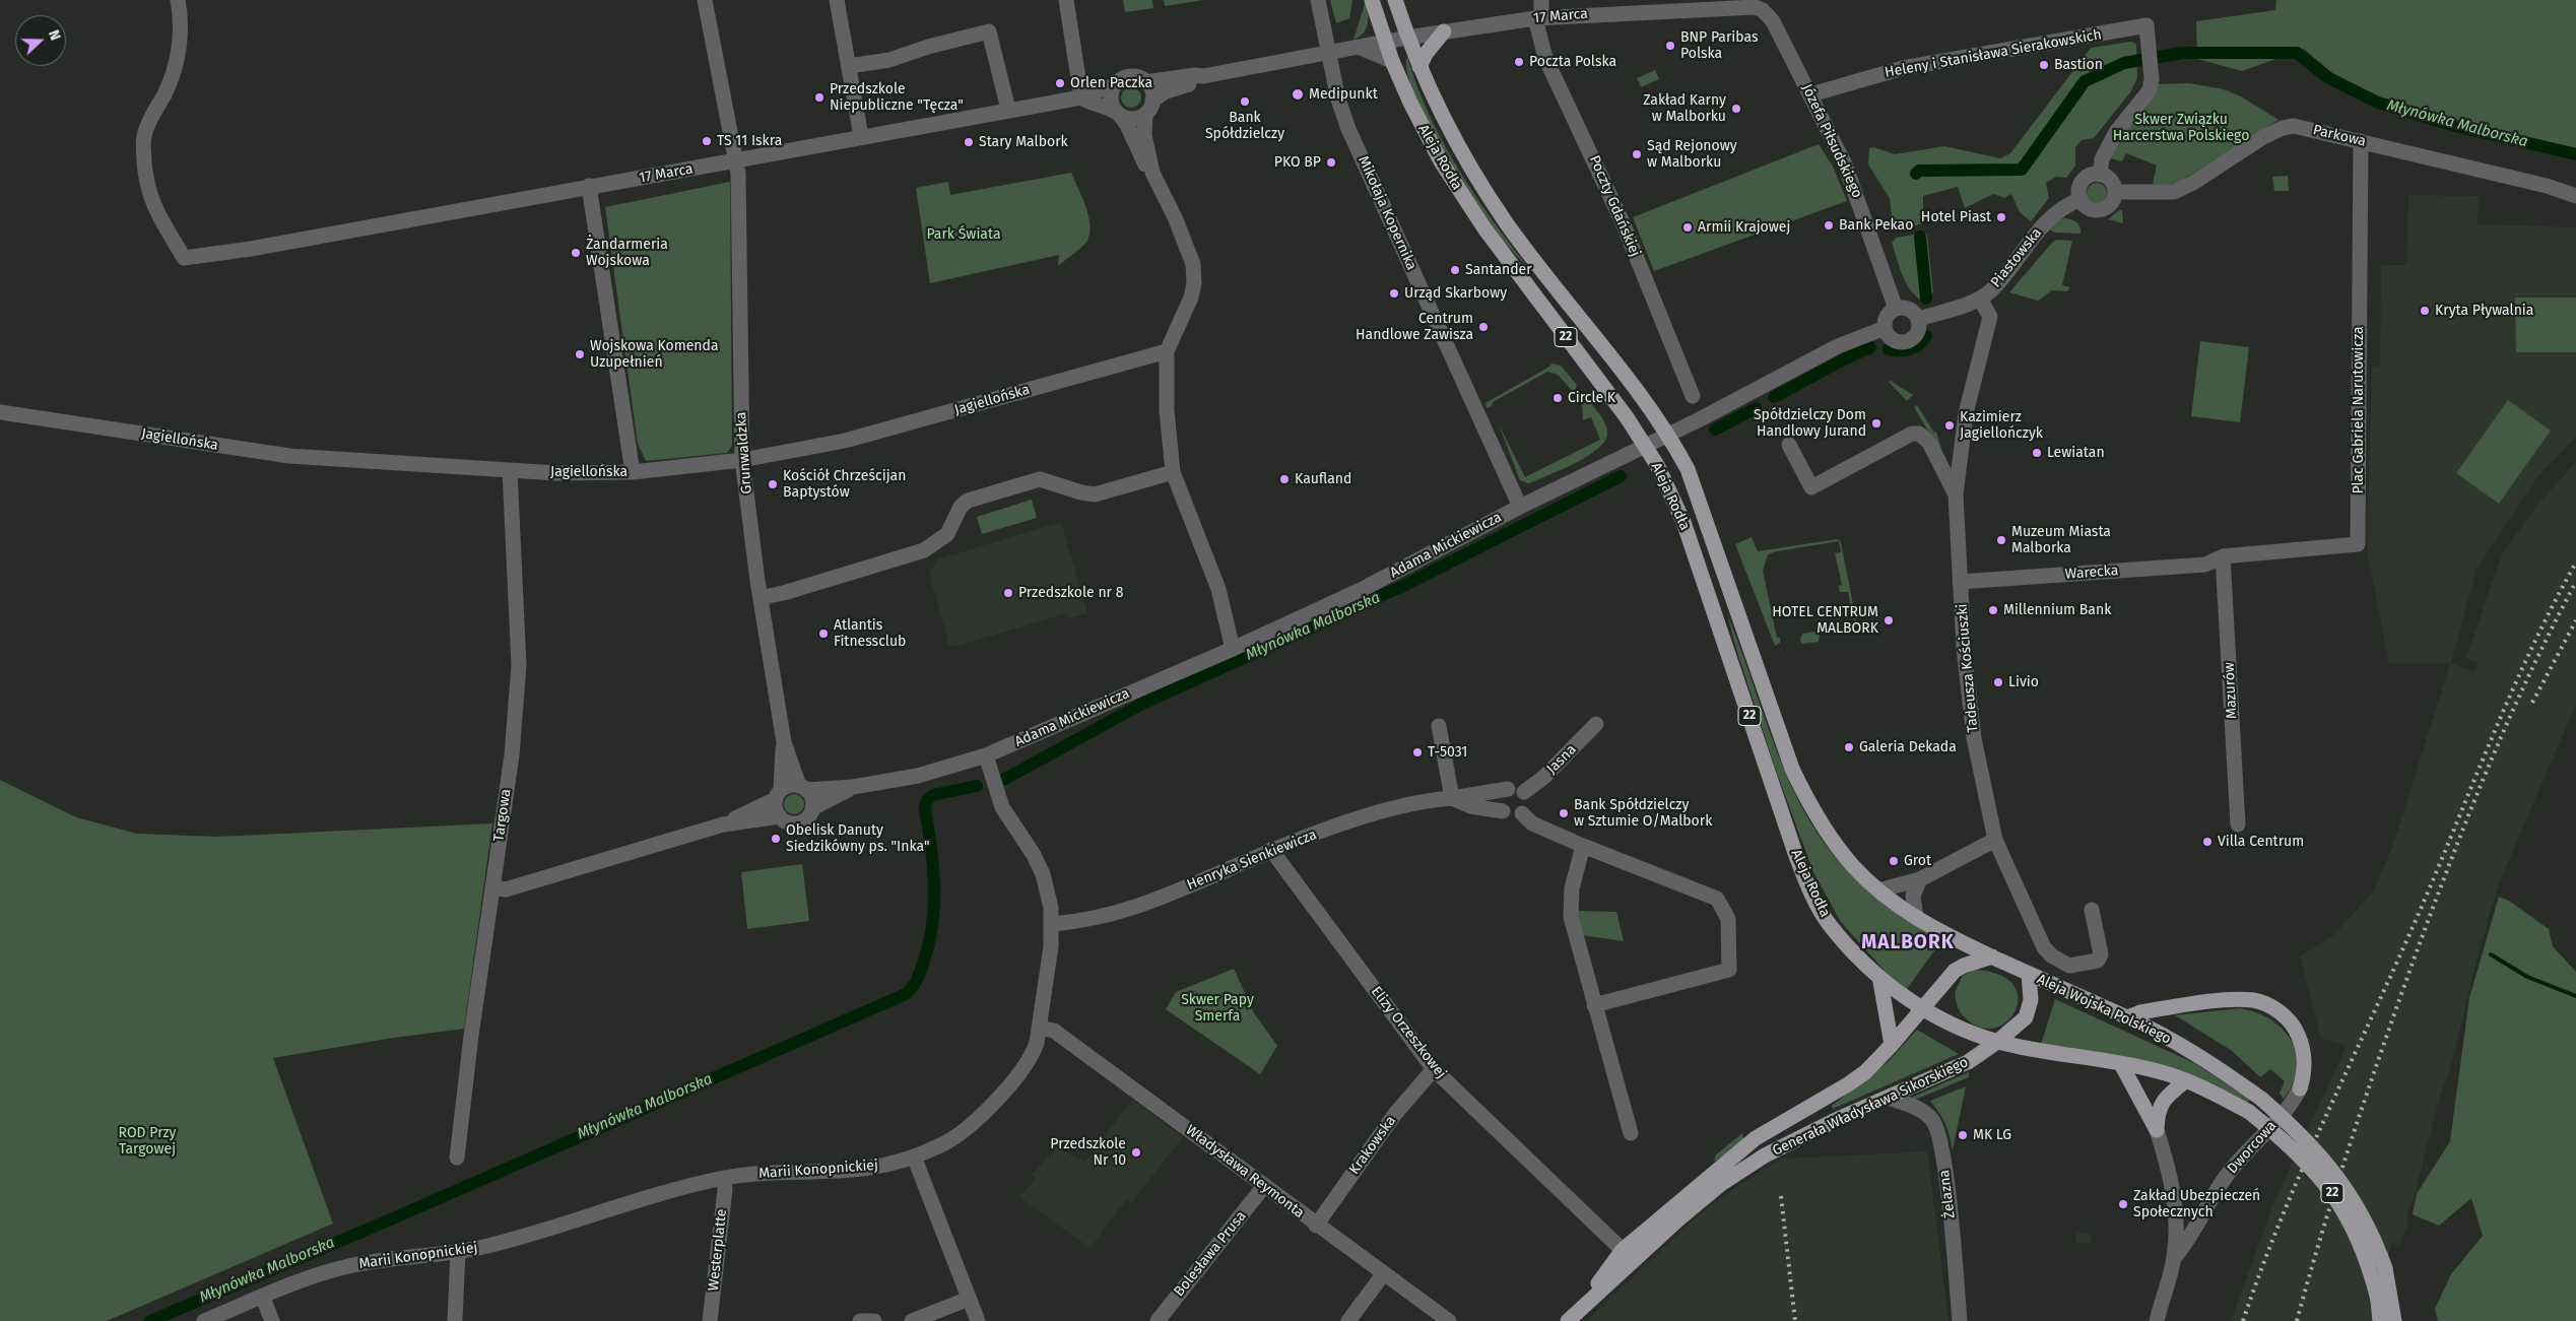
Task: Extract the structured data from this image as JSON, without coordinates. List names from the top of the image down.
{
  "streets": {
    "main road": [
      "Aleja Rodła",
      "22",
      "Aleja Wojska Polskiego",
      "Generała Władysława Sikorskiego"
    ],
    "street": [
      "17 Marca",
      "Heleny i Stanisława Sierakowskich",
      "Parkowa",
      "Józefa Piłsudskiego",
      "Poczty Gdańskiej",
      "Mikołaja Kopernika",
      "Piastowska",
      "Jagiellońska",
      "Plac Gabriela Narutowicza",
      "Grunwaldzka",
      "Adama Mickiewicza",
      "Warecka",
      "Tadeusza Kościuszki",
      "Mazurów",
      "Jasna",
      "Targowa",
      "Henryka Sienkiewicza",
      "Elizy Orzeszkowej",
      "Krakowska",
      "Dworcowa",
      "Marii Konopnickiej",
      "Władysława Reymonta",
      "Żelazna",
      "Westerplatte",
      "Bolesława Prusa"
    ]
  },
  "crossings": [
    ["17 Marca", "Józefa Piłsudskiego"],
    ["17 Marca", "Aleja Rodła"],
    ["17 Marca", "Poczty Gdańskiej"],
    ["17 Marca", "Mikołaja Kopernika"],
    ["17 Marca", "Grunwaldzka"],
    ["Heleny i Stanisława Sierakowskich", "Parkowa"],
    ["Heleny i Stanisława Sierakowskich", "Józefa Piłsudskiego"],
    ["Heleny i Stanisława Sierakowskich", "Piastowska"],
    ["Parkowa", "Piastowska"],
    ["Parkowa", "Plac Gabriela Narutowicza"],
    ["Józefa Piłsudskiego", "Piastowska"],
    ["Józefa Piłsudskiego", "Adama Mickiewicza"],
    ["Aleja Rodła", "22"],
    ["Aleja Rodła", "Adama Mickiewicza"],
    ["Aleja Rodła", "Generała Władysława Sikorskiego"],
    ["Mikołaja Kopernika", "Adama Mickiewicza"],
    ["Piastowska", "Adama Mickiewicza"],
    ["Piastowska", "Tadeusza Kościuszki"],
    ["22", "Aleja Wojska Polskiego"],
    ["22", "Generała Władysława Sikorskiego"],
    ["Jagiellońska", "Grunwaldzka"],
    ["Jagiellońska", "Targowa"],
    ["Plac Gabriela Narutowicza", "Warecka"],
    ["Plac Gabriela Narutowicza", "Mazurów"],
    ["Grunwaldzka", "Adama Mickiewicza"],
    ["Adama Mickiewicza", "Marii Konopnickiej"],
    ["Warecka", "Tadeusza Kościuszki"],
    ["Warecka", "Mazurów"],
    ["Jasna", "Henryka Sienkiewicza"],
    ["Henryka Sienkiewicza", "Elizy Orzeszkowej"],
    ["Henryka Sienkiewicza", "Marii Konopnickiej"],
    ["Aleja Wojska Polskiego", "Generała Władysława Sikorskiego"],
    ["Elizy Orzeszkowej", "Generała Władysława Sikorskiego"],
    ["Elizy Orzeszkowej", "Krakowska"],
    ["Generała Władysława Sikorskiego", "Żelazna"],
    ["Krakowska", "Władysława Reymonta"],
    ["Marii Konopnickiej", "Władysława Reymonta"],
    ["Marii Konopnickiej", "Westerplatte"],
    ["Władysława Reymonta", "Bolesława Prusa"]
  ],
  "districts": ["MALBORK"],
  "water": ["Młynówka Malborska"],
  "parks": [
    "Skwer Związku Harcerstwa Polskiego",
    "Park Świata",
    "Skwer Papy Smerfa",
    "ROD Przy Targowej"
  ],
  "places": [
    "BNP Paribas Polska",
    "Poczta Polska",
    "Bastion",
    "Orlen Paczka",
    "Medipunkt",
    "Przedszkole Niepubliczne \"Tęcza\"",
    "Bank Spółdzielczy",
    "Zakład Karny w Malborku",
    "TS 11 Iskra",
    "Stary Malbork",
    "Sąd Rejonowy w Malborku",
    "PKO BP",
    "Hotel Piast",
    "Bank Pekao",
    "Armii Krajowej",
    "Żandarmeria Wojskowa",
    "Santander",
    "Urząd Skarbowy",
    "Kryta Pływalnia",
    "Centrum Handlowe Zawisza",
    "Wojskowa Komenda Uzupełnień",
    "Circle K",
    "Spółdzielczy Dom Handlowy Jurand",
    "Kazimierz Jagiellończyk",
    "Lewiatan",
    "Kaufland",
    "Kościół Chrześcijan Baptystów",
    "Muzeum Miasta Malborka",
    "Przedszkole nr 8",
    "Millennium Bank",
    "HOTEL CENTRUM MALBORK",
    "Atlantis Fitnessclub",
    "Livio",
    "Galeria Dekada",
    "T-5031",
    "Bank Spółdzielczy w Sztumie O/Malbork",
    "Obelisk Danuty Siedzikówny ps. \"Inka\"",
    "Villa Centrum",
    "Grot",
    "MK LG",
    "Przedszkole Nr 10",
    "Zakład Ubezpieczeń Społecznych"
  ],
  "north": "right"
}
